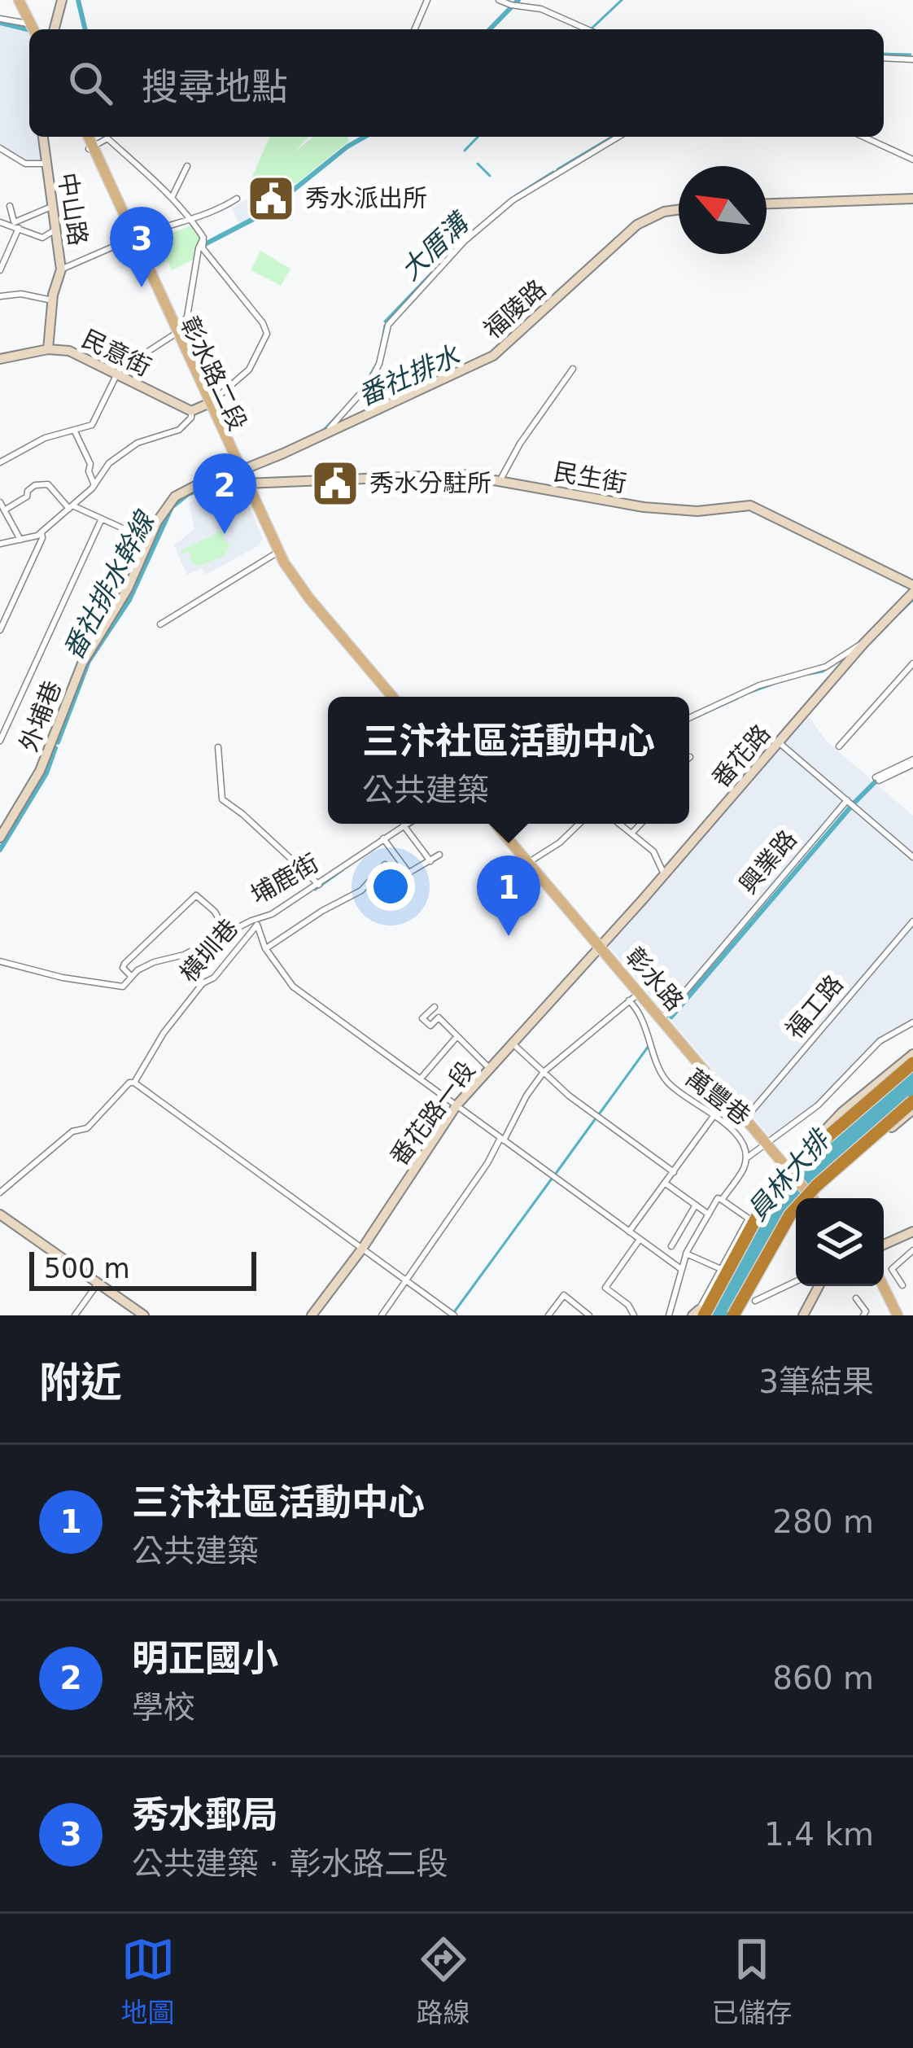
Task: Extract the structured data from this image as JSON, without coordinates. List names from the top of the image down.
{
  "streets": {
    "main road": ["彰水路二段", "彰水路"],
    "street": [
      "中山路",
      "福陵路",
      "民意街",
      "民生街",
      "外埔巷",
      "番花路",
      "興業路",
      "埔鹿街",
      "橫圳巷",
      "福工路",
      "萬豐巷",
      "番花路一段"
    ]
  },
  "crossings": [
    ["中山路", "民意街"],
    ["福陵路", "彰水路二段"],
    ["福陵路", "民生街"],
    ["福陵路", "外埔巷"],
    ["彰水路二段", "民生街"],
    ["彰水路二段", "外埔巷"],
    ["民生街", "外埔巷"],
    ["番花路", "彰水路"],
    ["番花路", "番花路一段"],
    ["興業路", "彰水路"],
    ["橫圳巷", "番花路一段"],
    ["彰水路", "福工路"],
    ["彰水路", "番花路一段"]
  ],
  "water": [
    "大厝溝",
    "番社排水",
    "番社排水幹線",
    "員林大排"
  ],
  "places": {
    "public building": ["秀水派出所", "秀水分駐所"]
  },
  "scale_bar": "500 m",
  "north": "top left",
  "page": {
    "search": "搜尋地點",
    "pins": ["3", "2", "1"],
    "popup": ["三汴社區活動中心", "公共建築"],
    "scale": "500 m",
    "heading": ["附近", "3筆結果"],
    "list": [
      {
        "mark": "1",
        "name": "三汴社區活動中心",
        "note": "公共建築",
        "value": "280 m"
      },
      {
        "mark": "2",
        "name": "明正國小",
        "note": "學校",
        "value": "860 m"
      },
      {
        "mark": "3",
        "name": "秀水郵局",
        "note": "公共建築 · 彰水路二段",
        "value": "1.4 km"
      }
    ],
    "nav": ["地圖", "路線", "已儲存"]
  }
}
